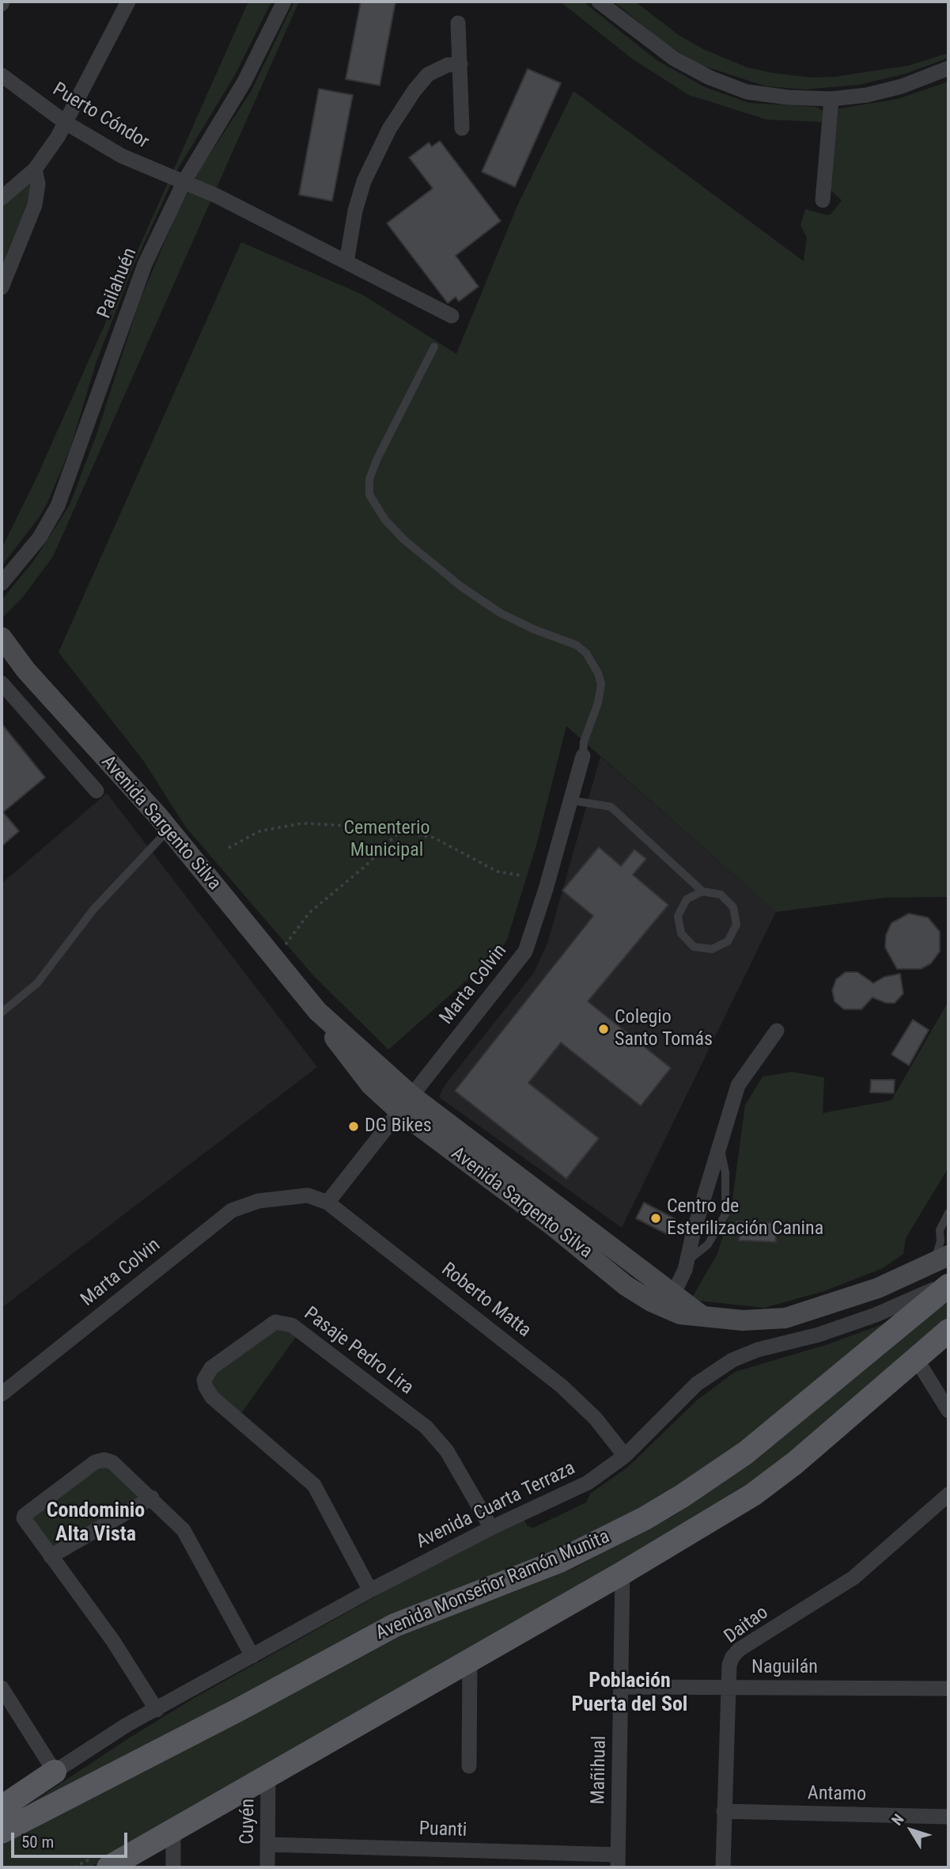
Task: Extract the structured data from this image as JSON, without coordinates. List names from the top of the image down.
{
  "streets": {
    "main road": ["Avenida Sargento Silva", "Avenida Monseñor Ramón Munita"],
    "street": [
      "Puerto Cóndor",
      "Pailahuén",
      "Marta Colvin",
      "Roberto Matta",
      "Pasaje Pedro Lira",
      "Avenida Cuarta Terraza",
      "Daitao",
      "Naguilán",
      "Mañihual",
      "Antamo",
      "Cuyén",
      "Puanti"
    ]
  },
  "crossings": [
    ["Puerto Cóndor", "Pailahuén"],
    ["Avenida Sargento Silva", "Marta Colvin"],
    ["Marta Colvin", "Roberto Matta"],
    ["Roberto Matta", "Avenida Cuarta Terraza"],
    ["Pasaje Pedro Lira", "Avenida Cuarta Terraza"],
    ["Avenida Cuarta Terraza", "Avenida Monseñor Ramón Munita"],
    ["Avenida Monseñor Ramón Munita", "Mañihual"],
    ["Avenida Monseñor Ramón Munita", "Cuyén"],
    ["Daitao", "Naguilán"],
    ["Daitao", "Antamo"],
    ["Naguilán", "Mañihual"],
    ["Mañihual", "Puanti"],
    ["Cuyén", "Puanti"]
  ],
  "districts": ["Condominio Alta Vista", "Población Puerta del Sol"],
  "parks": ["Cementerio Municipal"],
  "places": ["Colegio Santo Tomás", "DG Bikes", "Centro de Esterilización Canina"],
  "scale_bar": "50 m",
  "north": "top left"
}
